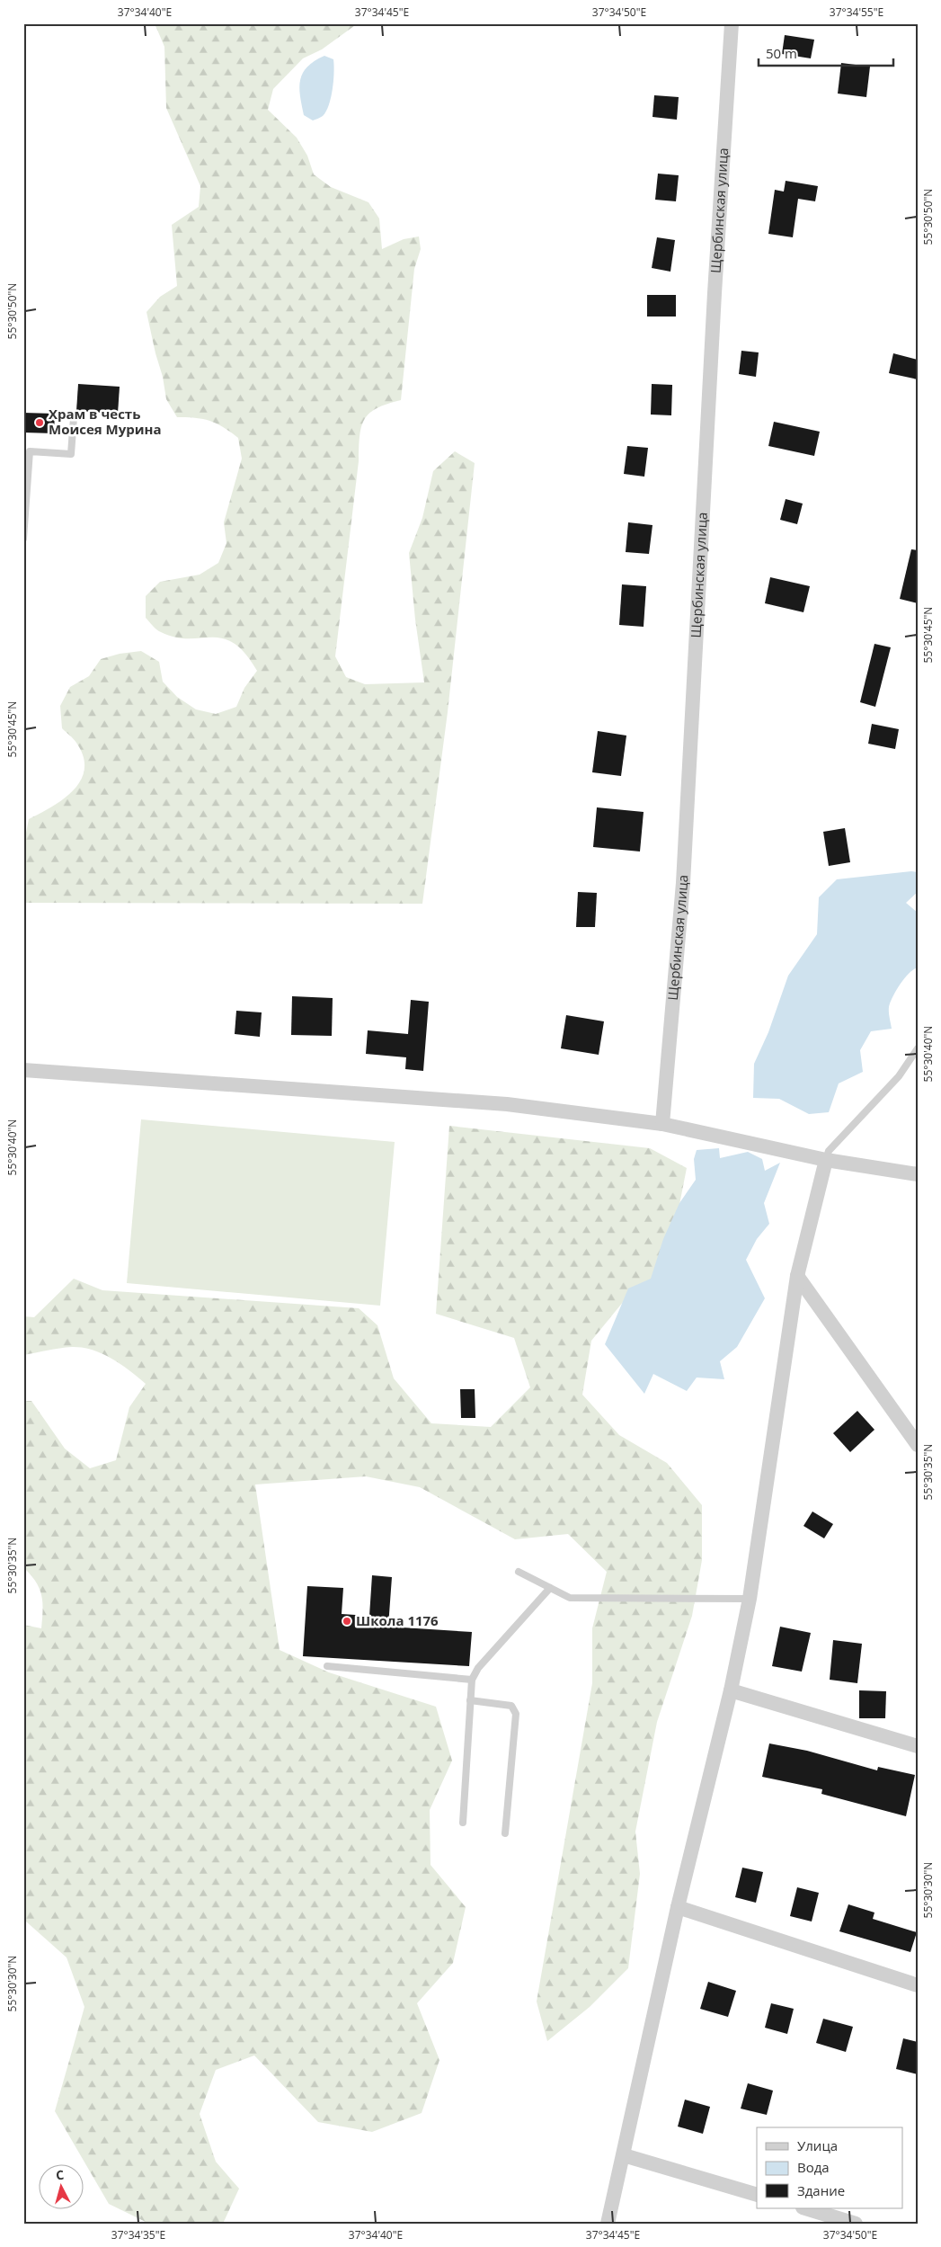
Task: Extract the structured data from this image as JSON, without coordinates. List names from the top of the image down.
{
  "streets": {
    "street": ["Щербинская улица"]
  },
  "places": ["Храм в честь Моисея Мурина", "Школа 1176"],
  "legend": ["Улица", "Вода", "Здание"],
  "scale_bar": "50 m",
  "north": "top",
  "coordinates": [
    "37°34'40\"E",
    "37°34'45\"E",
    "37°34'50\"E",
    "37°34'55\"E",
    "55°30'50\"N",
    "55°30'45\"N",
    "55°30'40\"N",
    "55°30'35\"N",
    "55°30'30\"N",
    "37°34'35\"E"
  ]
}
